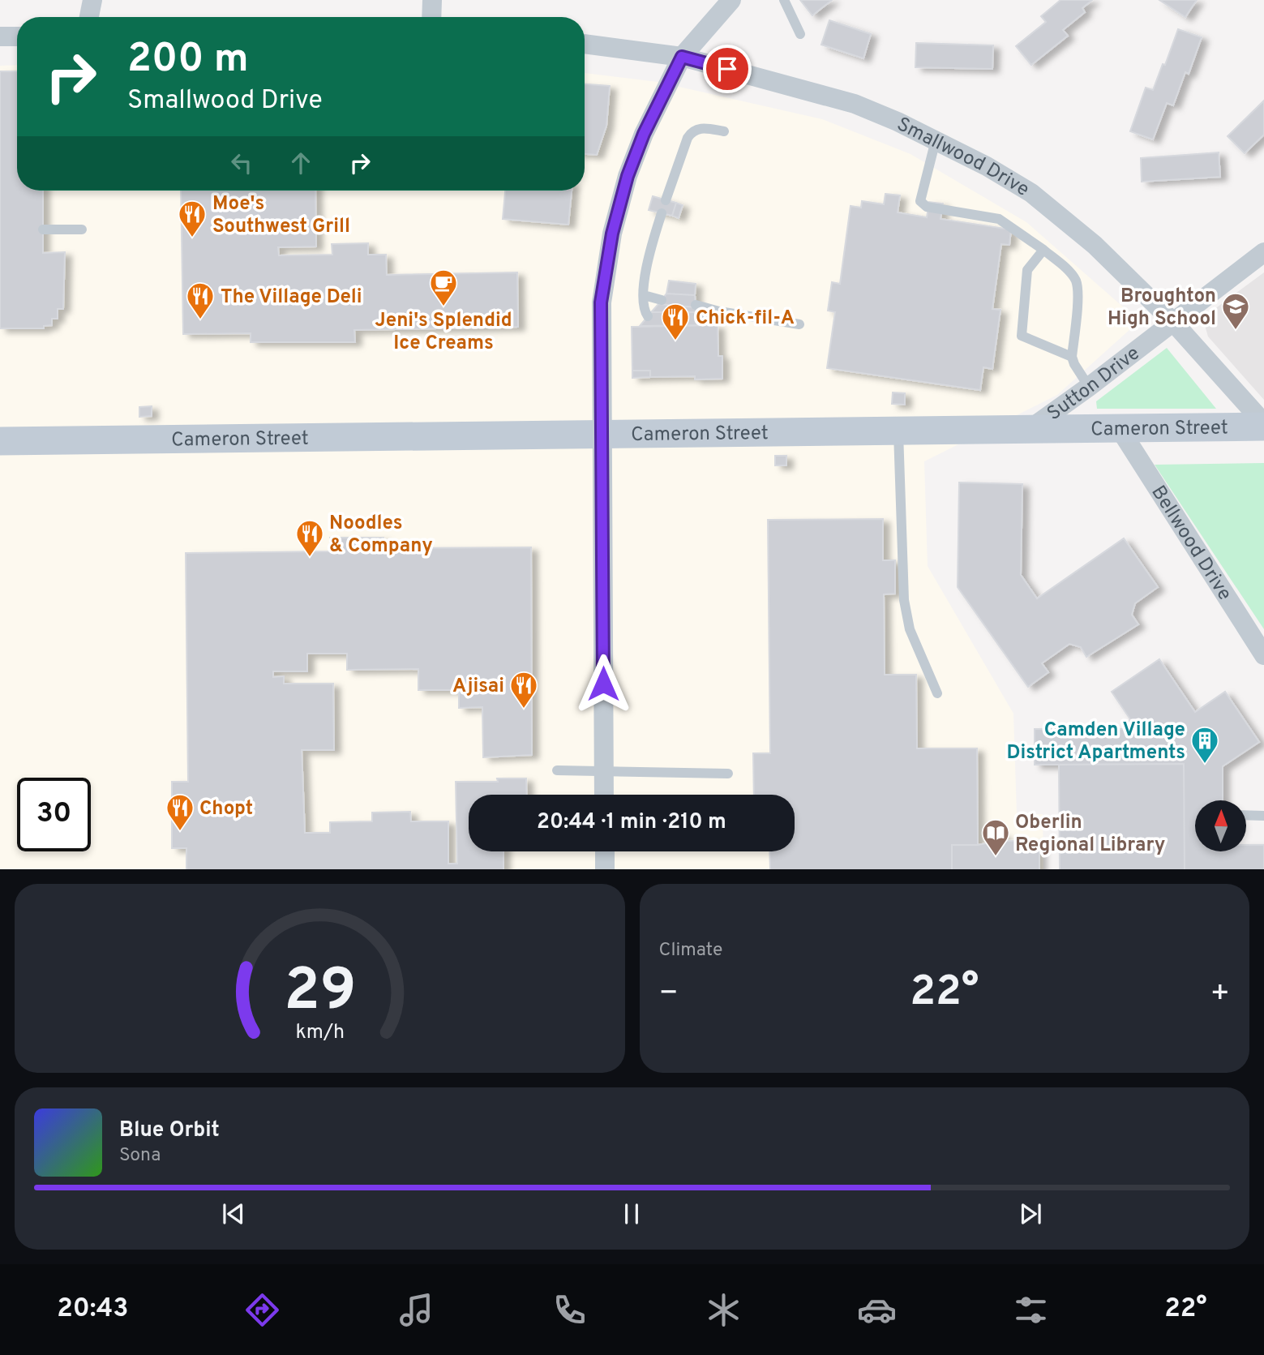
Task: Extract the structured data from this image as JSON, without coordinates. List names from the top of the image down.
{
  "streets": {
    "street": [
      "Smallwood Drive",
      "Sutton Drive",
      "Cameron Street",
      "Bellwood Drive"
    ]
  },
  "crossings": [
    ["Smallwood Drive", "Sutton Drive"],
    ["Smallwood Drive", "Cameron Street"],
    ["Sutton Drive", "Cameron Street"],
    ["Cameron Street", "Bellwood Drive"]
  ],
  "places": {
    "restaurant": [
      "Moe's Southwest Grill",
      "The Village Deli",
      "Chick-fil-A",
      "Noodles & Company",
      "Ajisai",
      "Chopt"
    ],
    "cafe": ["Jeni's Splendid Ice Creams"],
    "school or university": ["Broughton High School"],
    "building": ["Camden Village District Apartments"],
    "library": ["Oberlin Regional Library"]
  },
  "north": "top",
  "page": {
    "turn": ["200 m", "Smallwood Drive"],
    "limit": "30",
    "trip": "20:44 · 1 min · 210 m",
    "tile": "Climate",
    "heat": ["−", "22°", "+"],
    "song": ["Blue Orbit", "Sona"],
    "tabs": ["20:43", "22°"],
    "gauge": ["29", "km/h"]
  }
}
